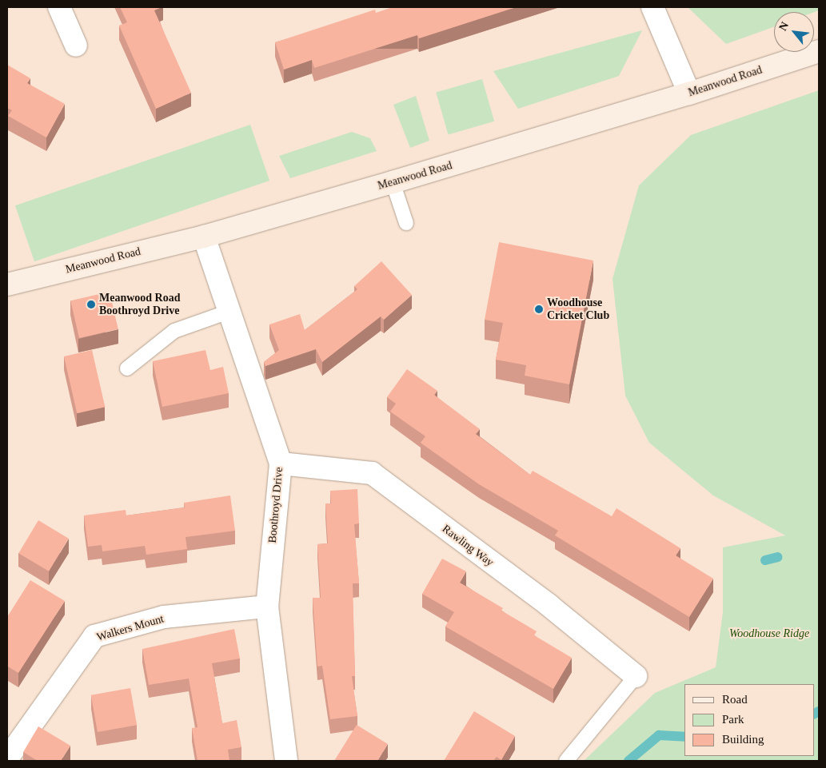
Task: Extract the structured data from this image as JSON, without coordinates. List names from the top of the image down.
{
  "streets": {
    "street": [
      "Meanwood Road",
      "Boothroyd Drive",
      "Rawling Way",
      "Walkers Mount"
    ]
  },
  "crossings": [
    ["Meanwood Road", "Boothroyd Drive"],
    ["Boothroyd Drive", "Rawling Way"],
    ["Boothroyd Drive", "Walkers Mount"]
  ],
  "parks": ["Woodhouse Ridge"],
  "places": ["Meanwood Road Boothroyd Drive", "Woodhouse Cricket Club"],
  "legend": ["Road", "Park", "Building"],
  "north": "top left"
}
